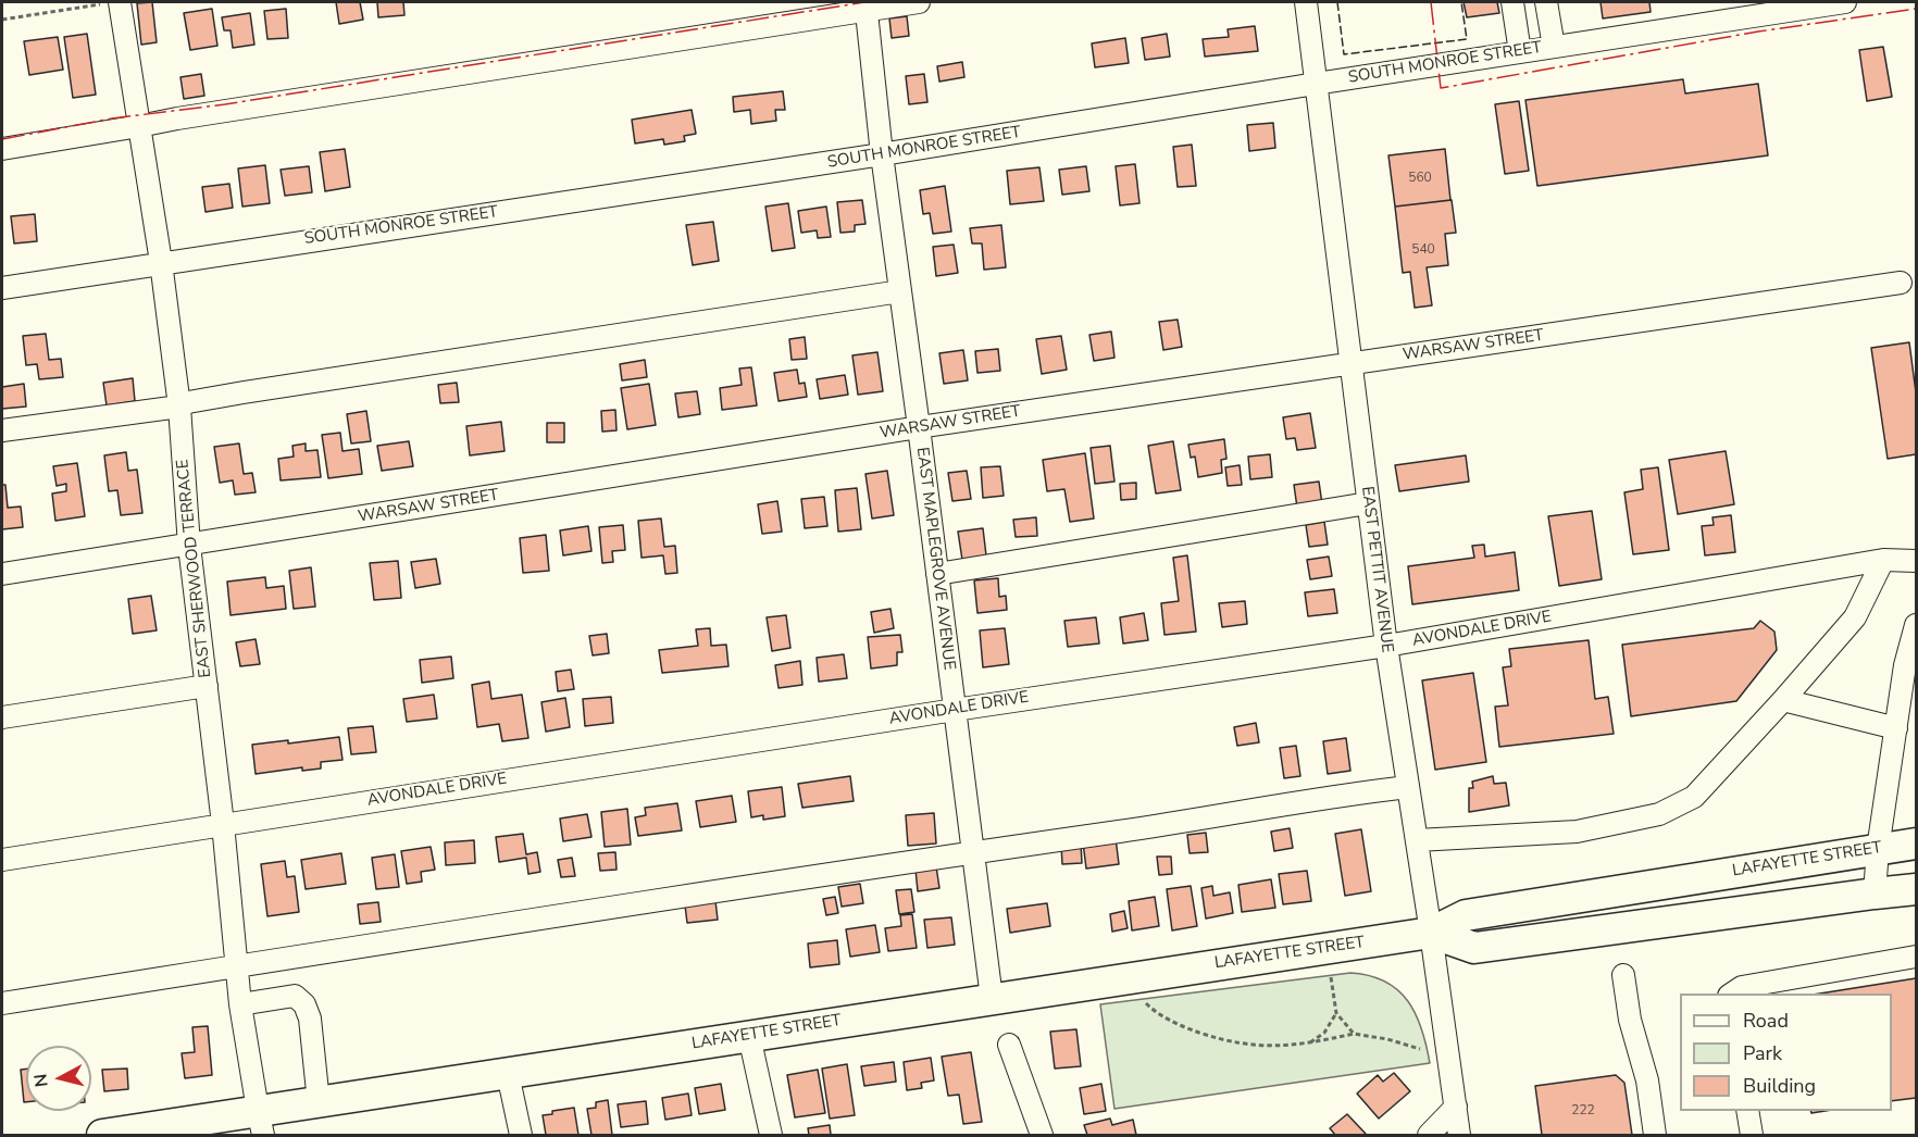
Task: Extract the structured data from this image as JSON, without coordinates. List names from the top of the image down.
{
  "streets": {
    "highway": ["LAFAYETTE STREET"],
    "street": [
      "SOUTH MONROE STREET",
      "WARSAW STREET",
      "EAST MAPLEGROVE AVENUE",
      "EAST SHERWOOD TERRACE",
      "EAST PETTIT AVENUE",
      "AVONDALE DRIVE"
    ]
  },
  "crossings": [
    ["SOUTH MONROE STREET", "EAST MAPLEGROVE AVENUE"],
    ["SOUTH MONROE STREET", "EAST SHERWOOD TERRACE"],
    ["SOUTH MONROE STREET", "EAST PETTIT AVENUE"],
    ["WARSAW STREET", "EAST MAPLEGROVE AVENUE"],
    ["WARSAW STREET", "EAST SHERWOOD TERRACE"],
    ["WARSAW STREET", "EAST PETTIT AVENUE"],
    ["EAST MAPLEGROVE AVENUE", "AVONDALE DRIVE"],
    ["EAST MAPLEGROVE AVENUE", "LAFAYETTE STREET"],
    ["EAST SHERWOOD TERRACE", "AVONDALE DRIVE"],
    ["EAST SHERWOOD TERRACE", "LAFAYETTE STREET"],
    ["EAST PETTIT AVENUE", "AVONDALE DRIVE"],
    ["EAST PETTIT AVENUE", "LAFAYETTE STREET"]
  ],
  "house_numbers": ["560", "540", "222"],
  "legend": ["Road", "Park", "Building"],
  "north": "left"
}
